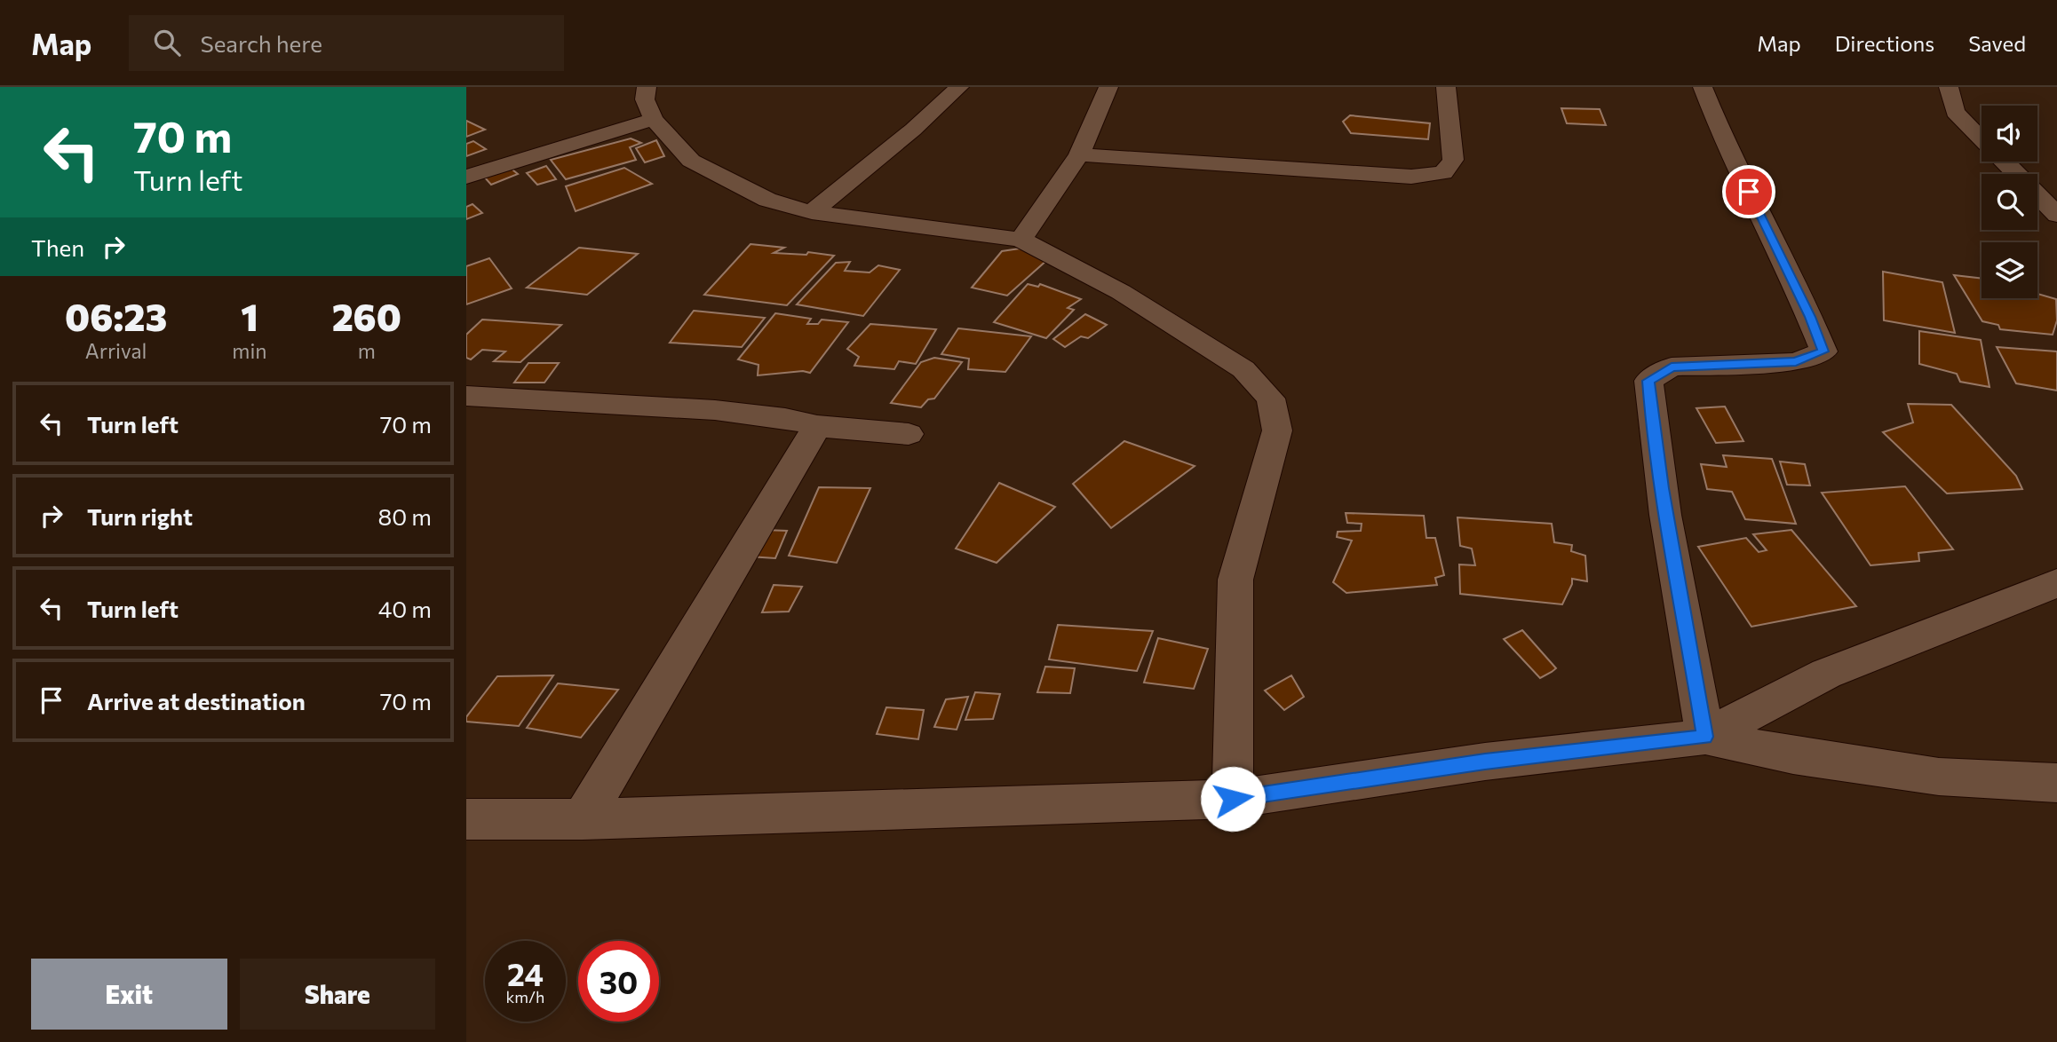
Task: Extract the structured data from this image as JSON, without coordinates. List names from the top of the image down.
{
  "page": {
    "header": "Map",
    "search": "Search here",
    "nav": ["Map", "Directions", "Saved"],
    "turn": ["70 m", "Turn left"],
    "then": "Then",
    "eta": [
      "06:23",
      "Arrival",
      "1",
      "min",
      "260",
      "m"
    ],
    "list": [
      {
        "name": "Turn left",
        "value": "70 m"
      },
      {
        "name": "Turn right",
        "value": "80 m"
      },
      {
        "name": "Turn left",
        "value": "40 m"
      },
      {
        "name": "Arrive at destination",
        "value": "70 m"
      }
    ],
    "speed": "24 km/h",
    "limit": "30",
    "buttons": ["Exit", "Share"]
  }
}
